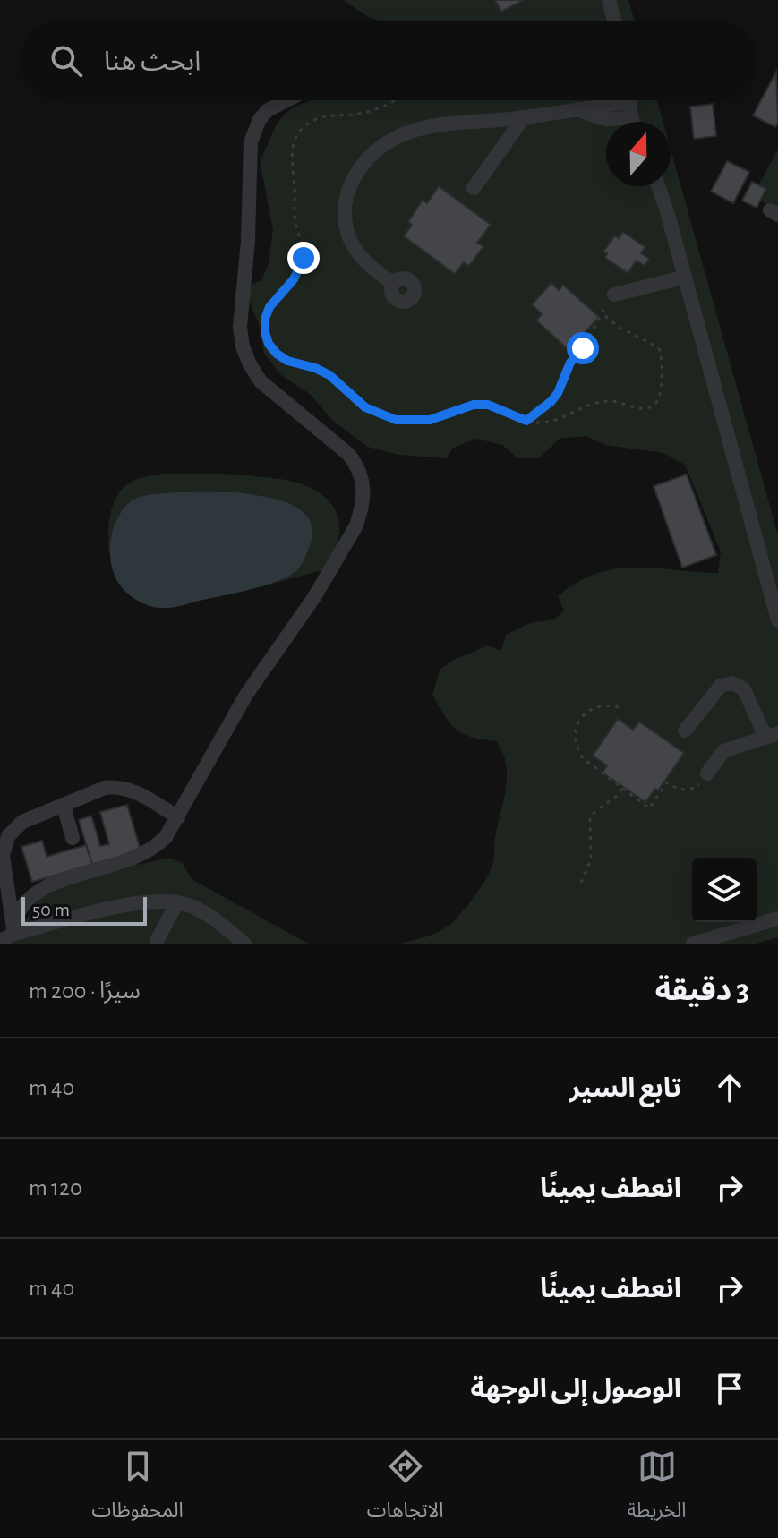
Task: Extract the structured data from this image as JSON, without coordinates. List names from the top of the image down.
{
  "scale_bar": "50 m",
  "north": "top",
  "page": {
    "search": "ابحث هنا",
    "scale": "50 m",
    "heading": ["3 دقيقة", "سيرًا · 200 m"],
    "list": [
      ["تابع السير", "40 m"],
      ["انعطف يمينًا", "120 m"],
      ["انعطف يمينًا", "40 m"],
      "الوصول إلى الوجهة"
    ],
    "nav": ["الخريطة", "الاتجاهات", "المحفوظات"]
  }
}
